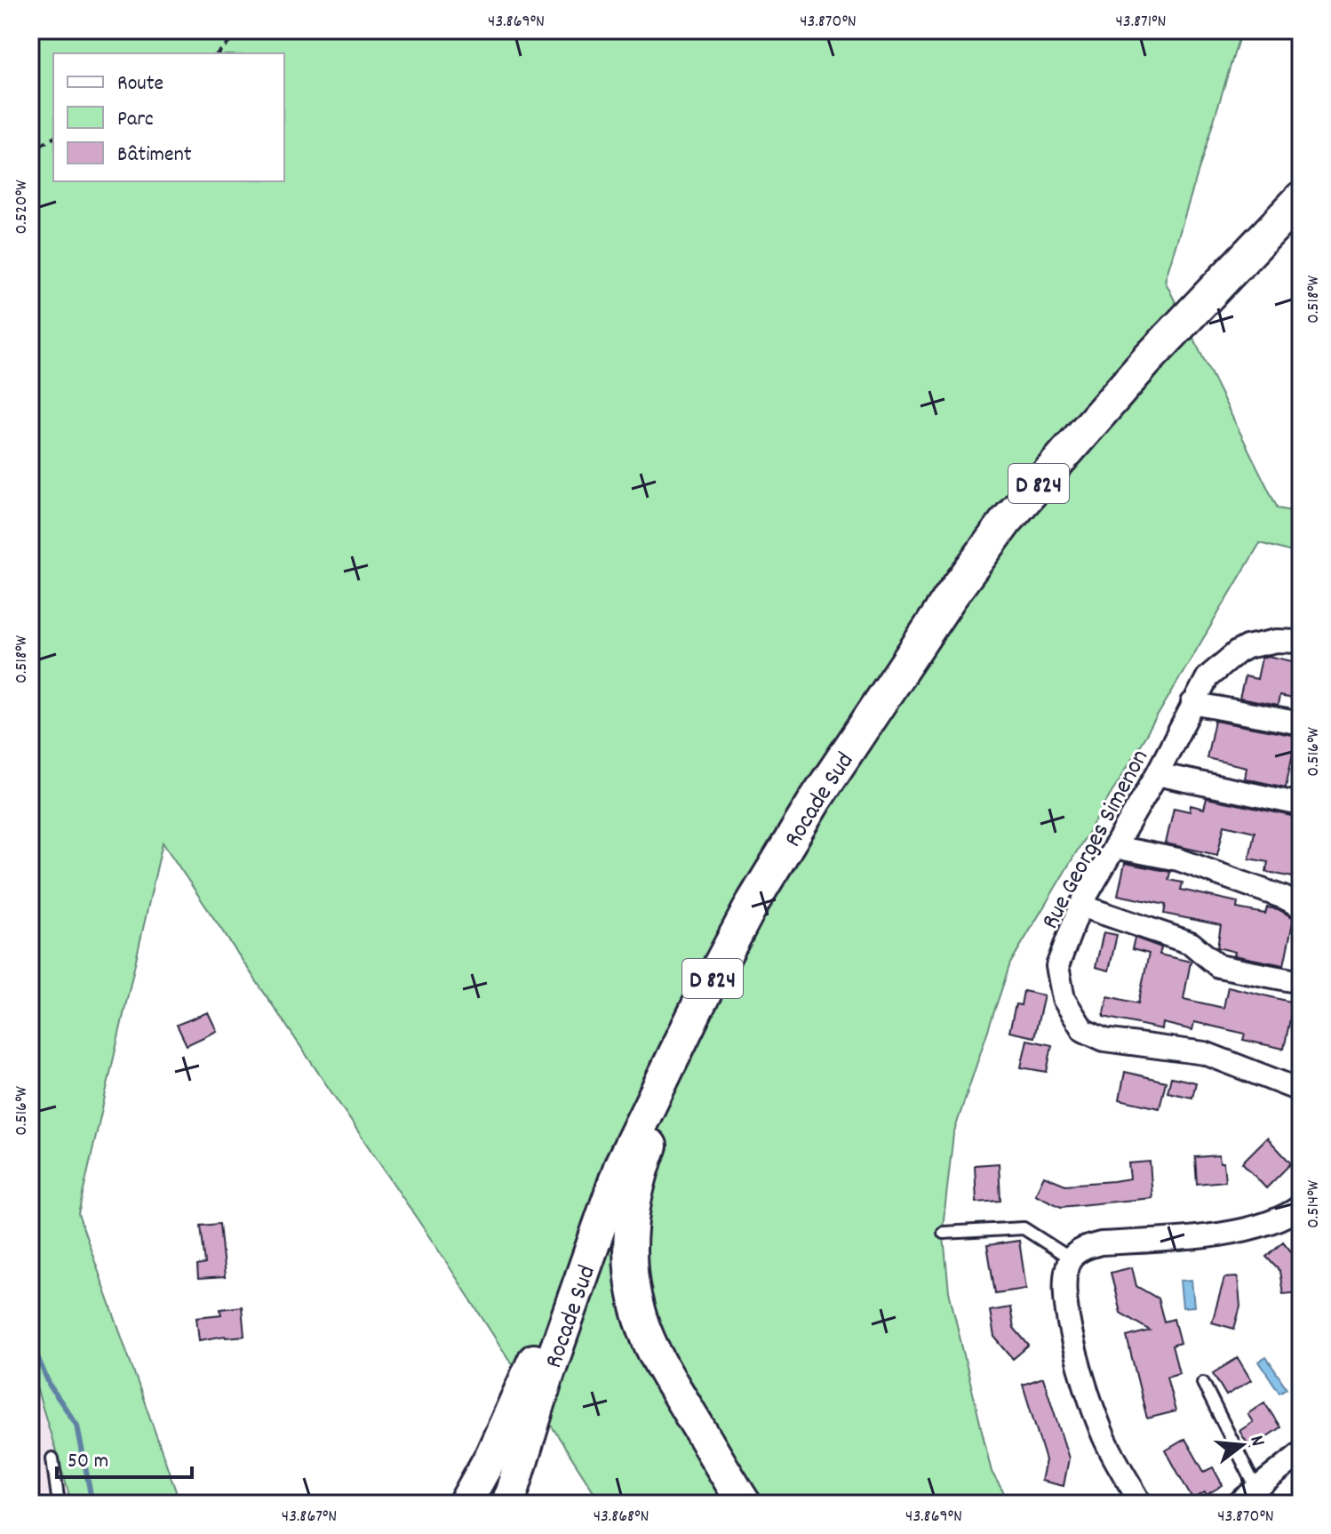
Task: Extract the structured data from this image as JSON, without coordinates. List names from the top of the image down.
{
  "streets": {
    "main road": ["D 824", "Rocade Sud"],
    "street": ["Rue Georges Simenon"]
  },
  "legend": ["Route", "Parc", "Bâtiment"],
  "scale_bar": "50 m",
  "north": "right",
  "coordinates": [
    "43.869°N",
    "43.870°N",
    "43.871°N",
    "0.520°W",
    "0.518°W",
    "0.516°W",
    "0.514°W",
    "43.867°N",
    "43.868°N"
  ]
}
